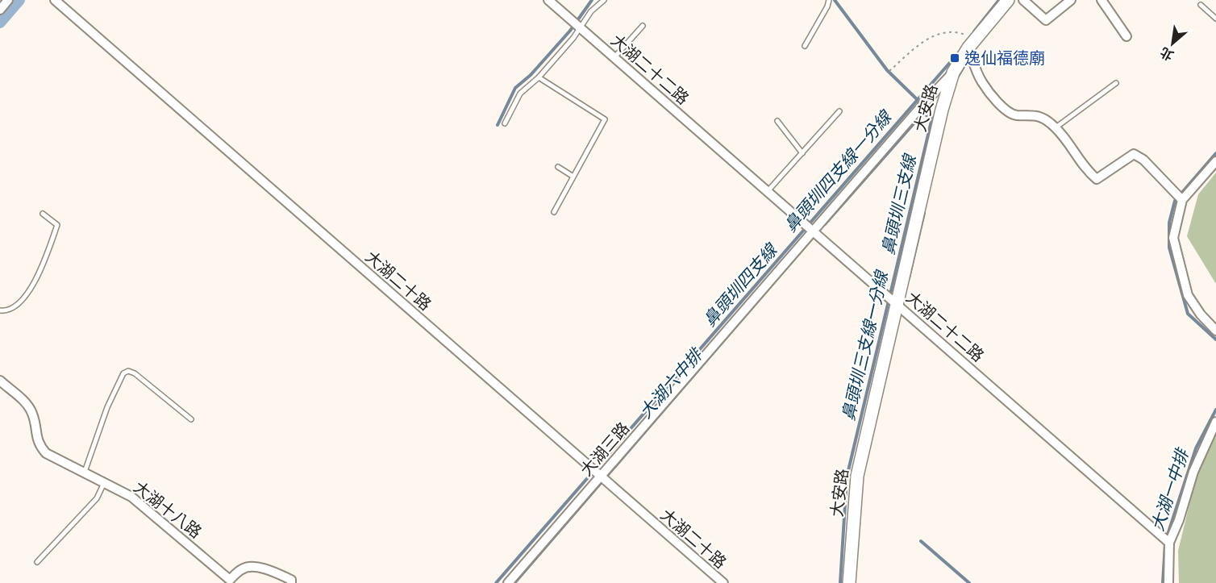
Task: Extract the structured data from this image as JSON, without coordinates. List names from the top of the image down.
{
  "streets": {
    "street": [
      "大湖二十二路",
      "大安路",
      "大湖二十路",
      "大湖三路",
      "大湖十八路"
    ]
  },
  "crossings": [
    ["大湖二十二路", "大安路"],
    ["大湖二十二路", "大湖三路"],
    ["大安路", "大湖三路"],
    ["大湖二十路", "大湖三路"]
  ],
  "water": [
    "鼻頭圳四支線一分線",
    "鼻頭圳三支線",
    "鼻頭圳四支線",
    "鼻頭圳三支線一分線",
    "大湖六中排",
    "大湖一中排"
  ],
  "places": {
    "transit": ["逸仙福德廟"]
  },
  "north": "bottom left"
}
